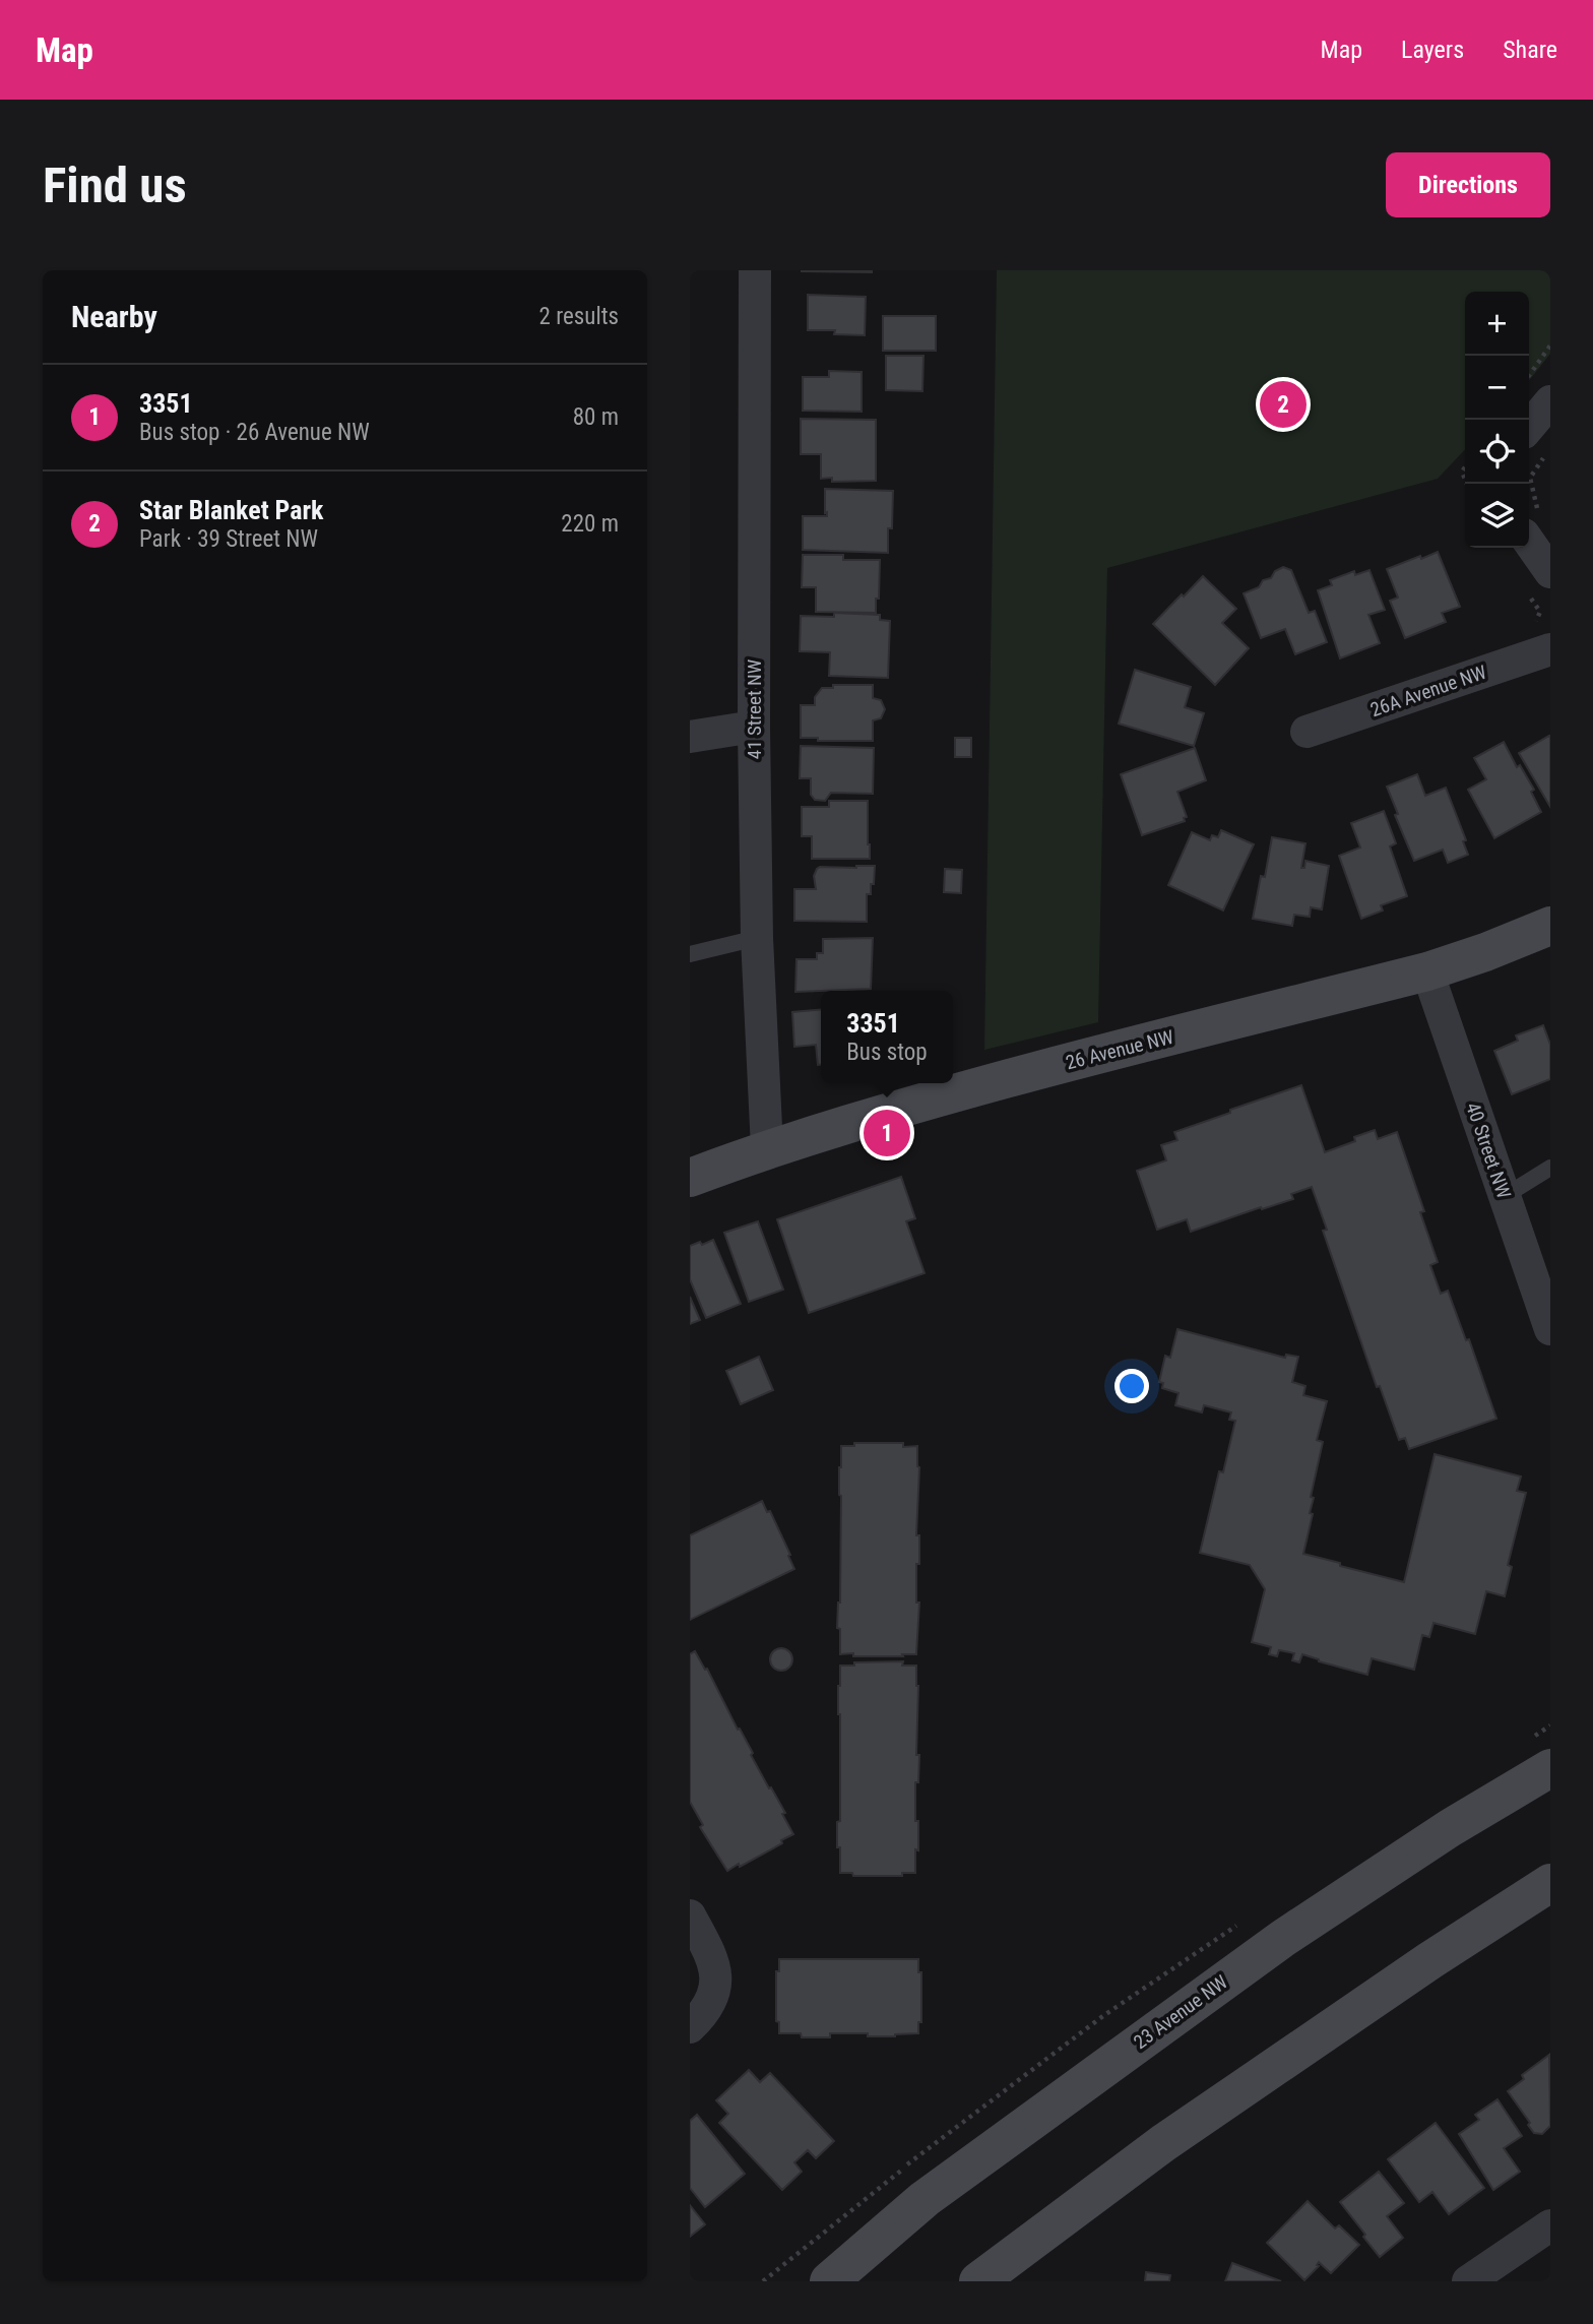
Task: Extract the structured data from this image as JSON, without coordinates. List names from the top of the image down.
{
  "streets": {
    "main road": ["26 Avenue NW", "23 Avenue NW"],
    "street": ["26A Avenue NW", "41 Street NW", "40 Street NW"]
  },
  "crossings": [
    ["41 Street NW", "26 Avenue NW"],
    ["26 Avenue NW", "40 Street NW"]
  ],
  "page": {
    "header": "Map",
    "nav": ["Map", "Layers", "Share"],
    "buttons": "Directions",
    "title": "Find us",
    "heading": ["Nearby", "2 results"],
    "map_buttons": ["+", "−"],
    "list": [
      {
        "mark": "1",
        "name": "3351",
        "note": "Bus stop · 26 Avenue NW",
        "value": "80 m"
      },
      {
        "mark": "2",
        "name": "Star Blanket Park",
        "note": "Park · 39 Street NW",
        "value": "220 m"
      }
    ],
    "pins": ["2", "1"],
    "popup": ["3351", "Bus stop"]
  }
}
